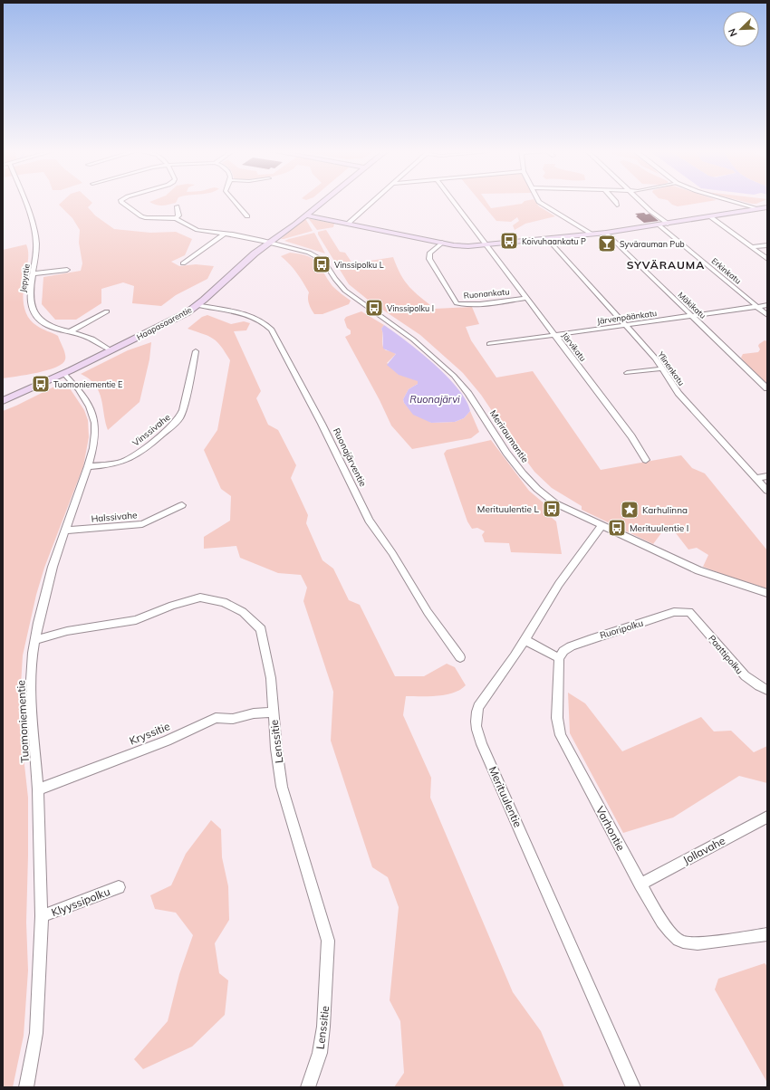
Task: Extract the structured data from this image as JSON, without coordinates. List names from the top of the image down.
{
  "streets": {
    "main road": ["Haapasaarentie"],
    "street": [
      "Erkinkatu",
      "Jepyrtie",
      "Ruonankatu",
      "Mäkikatu",
      "Järvenpäänkatu",
      "Järvikatu",
      "Ylinenkatu",
      "Vinssivahe",
      "Meriraumantie",
      "Ruonajärventie",
      "Halssivahe",
      "Ruoripolku",
      "Paattipolku",
      "Tuomoniementie",
      "Kryssitie",
      "Lenssitie",
      "Merituulentie",
      "Varhontie",
      "Jollavahe",
      "Klyyssipolku"
    ]
  },
  "crossings": [
    ["Erkinkatu", "Järvenpäänkatu"],
    ["Jepyrtie", "Haapasaarentie"],
    ["Ruonankatu", "Järvikatu"],
    ["Mäkikatu", "Järvenpäänkatu"],
    ["Järvenpäänkatu", "Järvikatu"],
    ["Järvenpäänkatu", "Ylinenkatu"],
    ["Haapasaarentie", "Meriraumantie"],
    ["Haapasaarentie", "Ruonajärventie"],
    ["Haapasaarentie", "Tuomoniementie"],
    ["Vinssivahe", "Tuomoniementie"],
    ["Meriraumantie", "Merituulentie"],
    ["Halssivahe", "Tuomoniementie"],
    ["Ruoripolku", "Paattipolku"],
    ["Ruoripolku", "Varhontie"],
    ["Tuomoniementie", "Kryssitie"],
    ["Tuomoniementie", "Lenssitie"],
    ["Tuomoniementie", "Klyyssipolku"],
    ["Kryssitie", "Lenssitie"],
    ["Varhontie", "Jollavahe"]
  ],
  "districts": ["SYVÄRAUMA"],
  "water": ["Ruonajärvi"],
  "places": {
    "bus stop": [
      "Koivuhaankatu P",
      "Vinssipolku L",
      "Vinssipolku I",
      "Tuomoniementie E",
      "Merituulentie L",
      "Merituulentie I"
    ],
    "bar": ["Syvärauman Pub"],
    "place": ["Karhulinna"]
  },
  "north": "bottom left"
}
